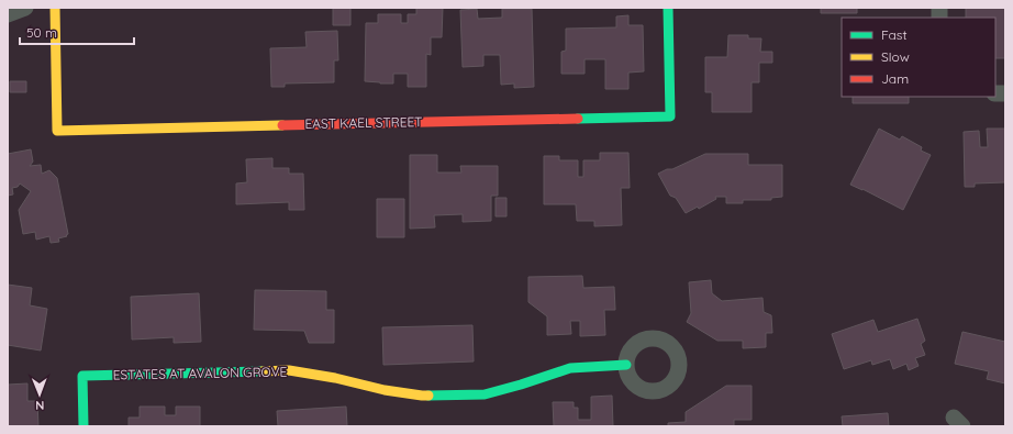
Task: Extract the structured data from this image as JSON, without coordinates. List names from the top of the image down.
{
  "streets": {
    "street": ["EAST KAEL STREET", "ESTATES AT AVALON GROVE"]
  },
  "legend": ["Fast", "Slow", "Jam"],
  "scale_bar": "50 m",
  "north": "bottom"
}
